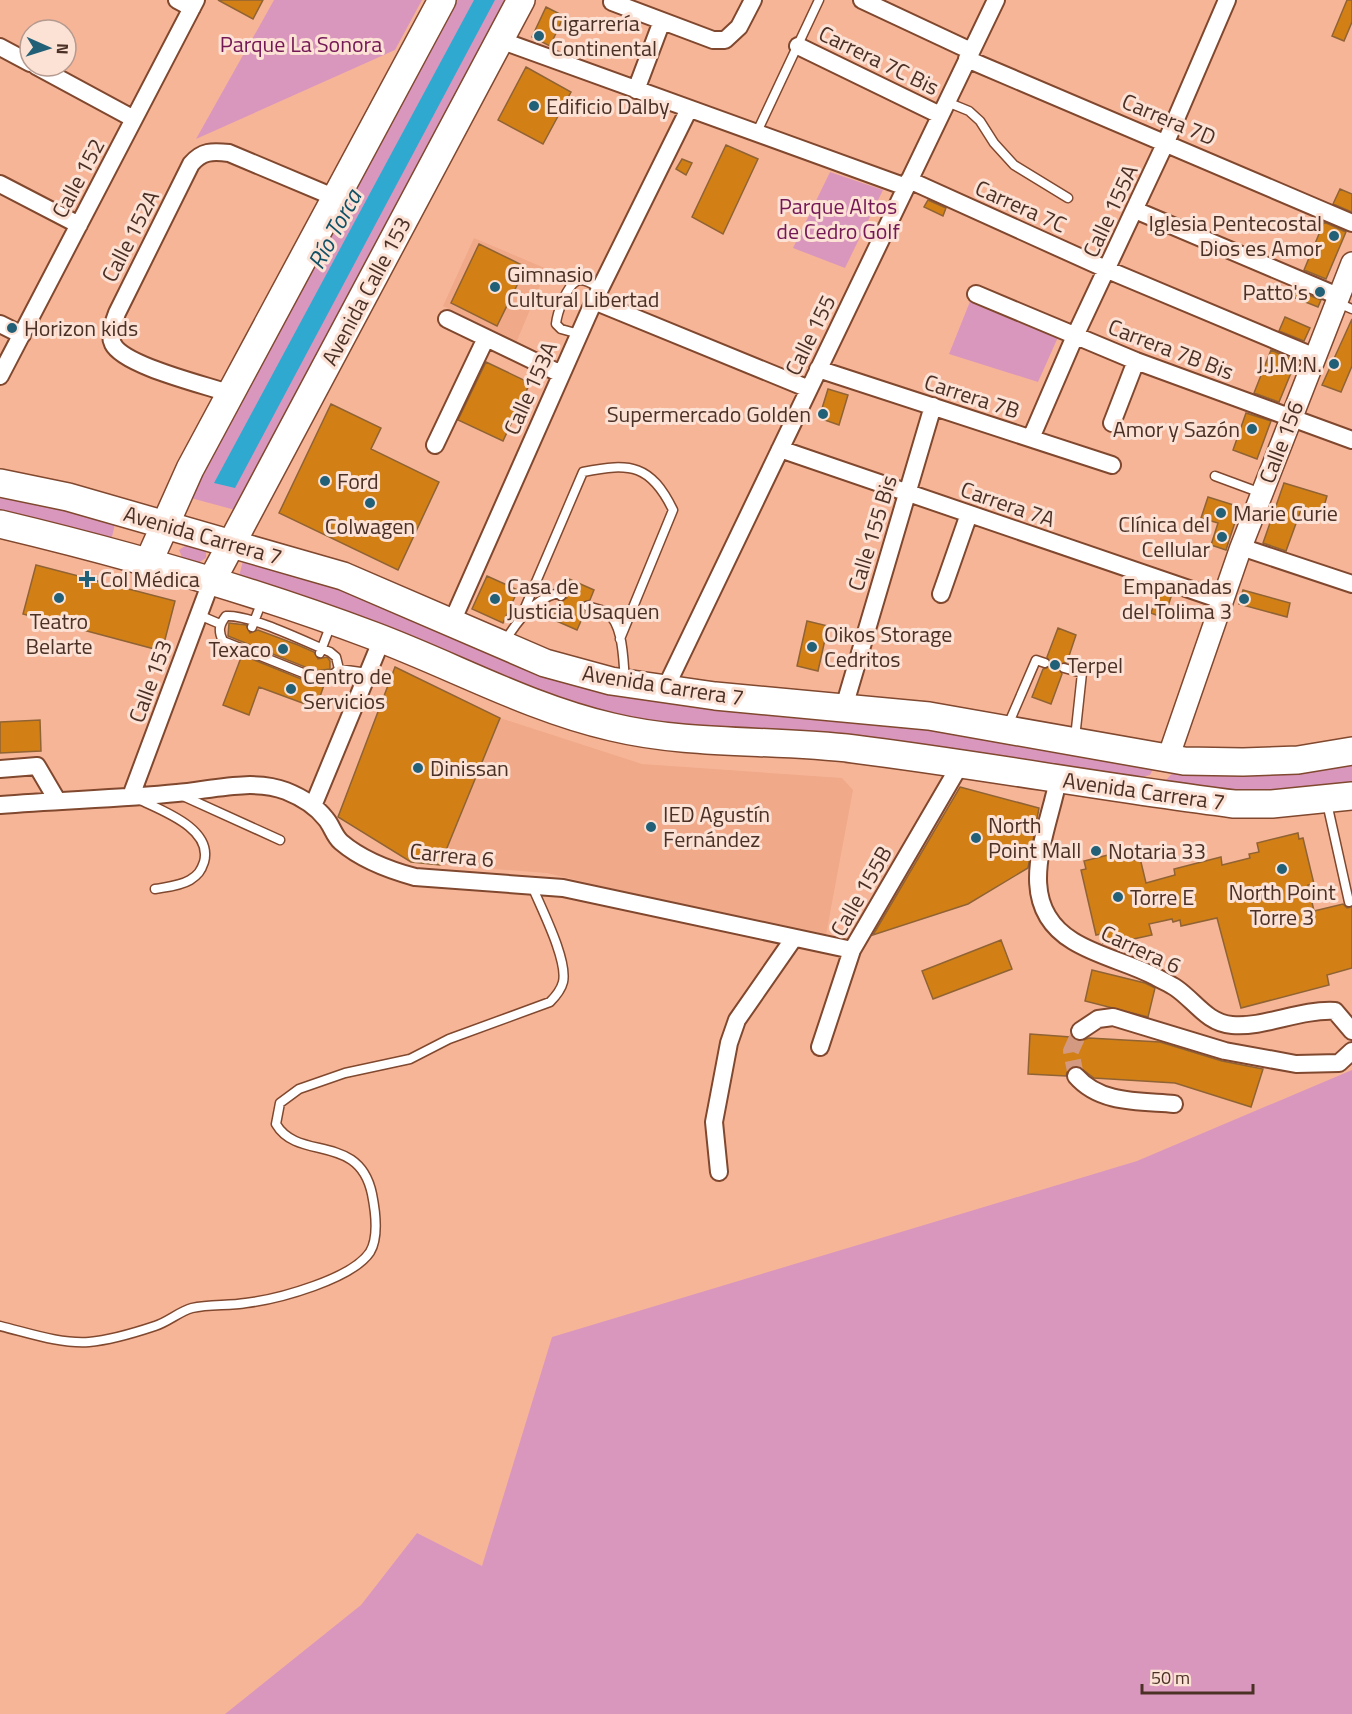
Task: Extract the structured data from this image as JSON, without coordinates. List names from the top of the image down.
{
  "streets": {
    "main road": ["Avenida Calle 153", "Avenida Carrera 7"],
    "street": [
      "Carrera 7C Bis",
      "Carrera 7D",
      "Calle 152",
      "Carrera 7C",
      "Calle 155A",
      "Calle 152A",
      "Calle 155",
      "Carrera 7B Bis",
      "Calle 153A",
      "Carrera 7B",
      "Calle 156",
      "Carrera 7A",
      "Calle 155 Bis",
      "Calle 153",
      "Carrera 6",
      "Calle 155B"
    ]
  },
  "crossings": [
    ["Carrera 7C Bis", "Calle 155"],
    ["Carrera 7D", "Calle 155A"],
    ["Carrera 7D", "Calle 155"],
    ["Carrera 7C", "Calle 155A"],
    ["Carrera 7C", "Avenida Calle 153"],
    ["Carrera 7C", "Calle 155"],
    ["Carrera 7C", "Calle 153A"],
    ["Carrera 7C", "Calle 156"],
    ["Calle 155A", "Carrera 7B Bis"],
    ["Calle 155A", "Carrera 7B"],
    ["Avenida Calle 153", "Avenida Carrera 7"],
    ["Avenida Calle 153", "Calle 153"],
    ["Calle 155", "Carrera 7B"],
    ["Calle 155", "Carrera 7A"],
    ["Calle 155", "Avenida Carrera 7"],
    ["Carrera 7B Bis", "Calle 156"],
    ["Calle 153A", "Avenida Carrera 7"],
    ["Carrera 7B", "Calle 155 Bis"],
    ["Calle 156", "Carrera 7A"],
    ["Calle 156", "Avenida Carrera 7"],
    ["Carrera 7A", "Calle 155 Bis"],
    ["Calle 155 Bis", "Avenida Carrera 7"],
    ["Avenida Carrera 7", "Calle 153"],
    ["Avenida Carrera 7", "Carrera 6"],
    ["Avenida Carrera 7", "Calle 155B"],
    ["Calle 153", "Carrera 6"],
    ["Carrera 6", "Calle 155B"]
  ],
  "water": ["Río Torca"],
  "parks": ["Parque La Sonora", "Parque Altos de Cedro Golf"],
  "places": {
    "other": [
      "Cigarrería Continental",
      "Edificio Dalby",
      "Iglesia Pentecostal Dios es Amor",
      "Gimnasio Cultural Libertad",
      "Patto's",
      "Horizon kids",
      "J.J.M.N.",
      "Supermercado Golden",
      "Amor y Sazón",
      "Ford",
      "Colwagen",
      "Marie Curie",
      "Clínica del Cellular",
      "Teatro Belarte",
      "Casa de Justicia Usaquen",
      "Empanadas del Tolima 3",
      "Oikos Storage Cedritos",
      "Texaco",
      "Terpel",
      "Centro de Servicios",
      "Dinissan",
      "IED Agustín Fernández",
      "North Point Mall",
      "Notaria 33",
      "North Point Torre 3",
      "Torre E"
    ],
    "health": ["Col Médica"]
  },
  "scale_bar": "50 m",
  "north": "right"
}
